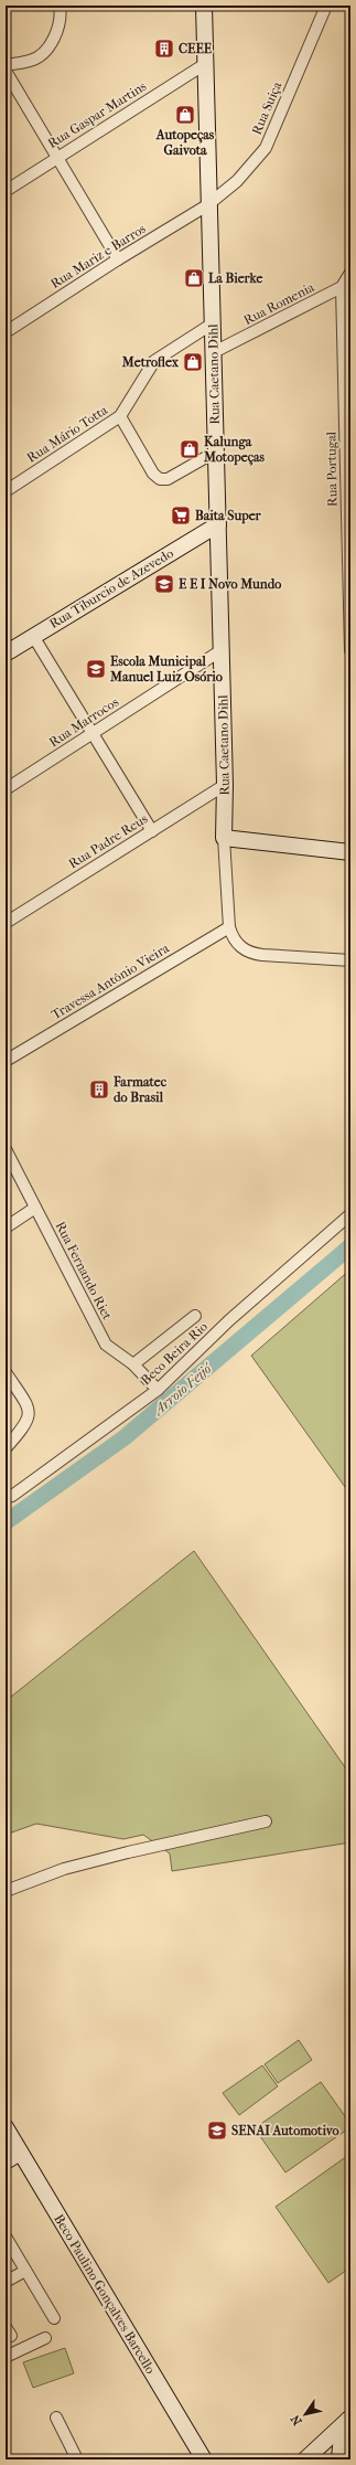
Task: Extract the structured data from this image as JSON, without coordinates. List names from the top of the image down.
{
  "streets": {
    "main road": ["Rua Caetano Dihl", "Rua Tiburcio de Azevedo", "Beco Paulino Gonçalves Barcello"],
    "street": [
      "Rua Suiça",
      "Rua Gaspar Martins",
      "Rua Mariz e Barros",
      "Rua Romenia",
      "Rua Mário Totta",
      "Rua Portugal",
      "Rua Marrocos",
      "Rua Padre Reus",
      "Travessa Antônio Vieira",
      "Rua Fernando Riet",
      "Beco Beira-Rio"
    ]
  },
  "crossings": [
    ["Rua Suiça", "Rua Mariz e Barros"],
    ["Rua Suiça", "Rua Caetano Dihl"],
    ["Rua Gaspar Martins", "Rua Caetano Dihl"],
    ["Rua Mariz e Barros", "Rua Caetano Dihl"],
    ["Rua Romenia", "Rua Caetano Dihl"],
    ["Rua Romenia", "Rua Portugal"],
    ["Rua Caetano Dihl", "Rua Mário Totta"],
    ["Rua Caetano Dihl", "Rua Tiburcio de Azevedo"],
    ["Rua Caetano Dihl", "Rua Marrocos"],
    ["Rua Caetano Dihl", "Rua Padre Reus"],
    ["Rua Caetano Dihl", "Travessa Antônio Vieira"],
    ["Rua Fernando Riet", "Beco Beira-Rio"]
  ],
  "water": ["Arroio Feijó"],
  "places": {
    "building": ["CEEE", "Farmatec do Brasil"],
    "shop": [
      "Autopeças Gaivota",
      "La Bierke",
      "Metroflex",
      "Kalunga Motopeças"
    ],
    "supermarket": ["Baita Super"],
    "school or university": ["E E I Novo Mundo", "Escola Municipal Manuel Luiz Osório", "SENAI Automotivo"]
  },
  "north": "bottom left"
}
